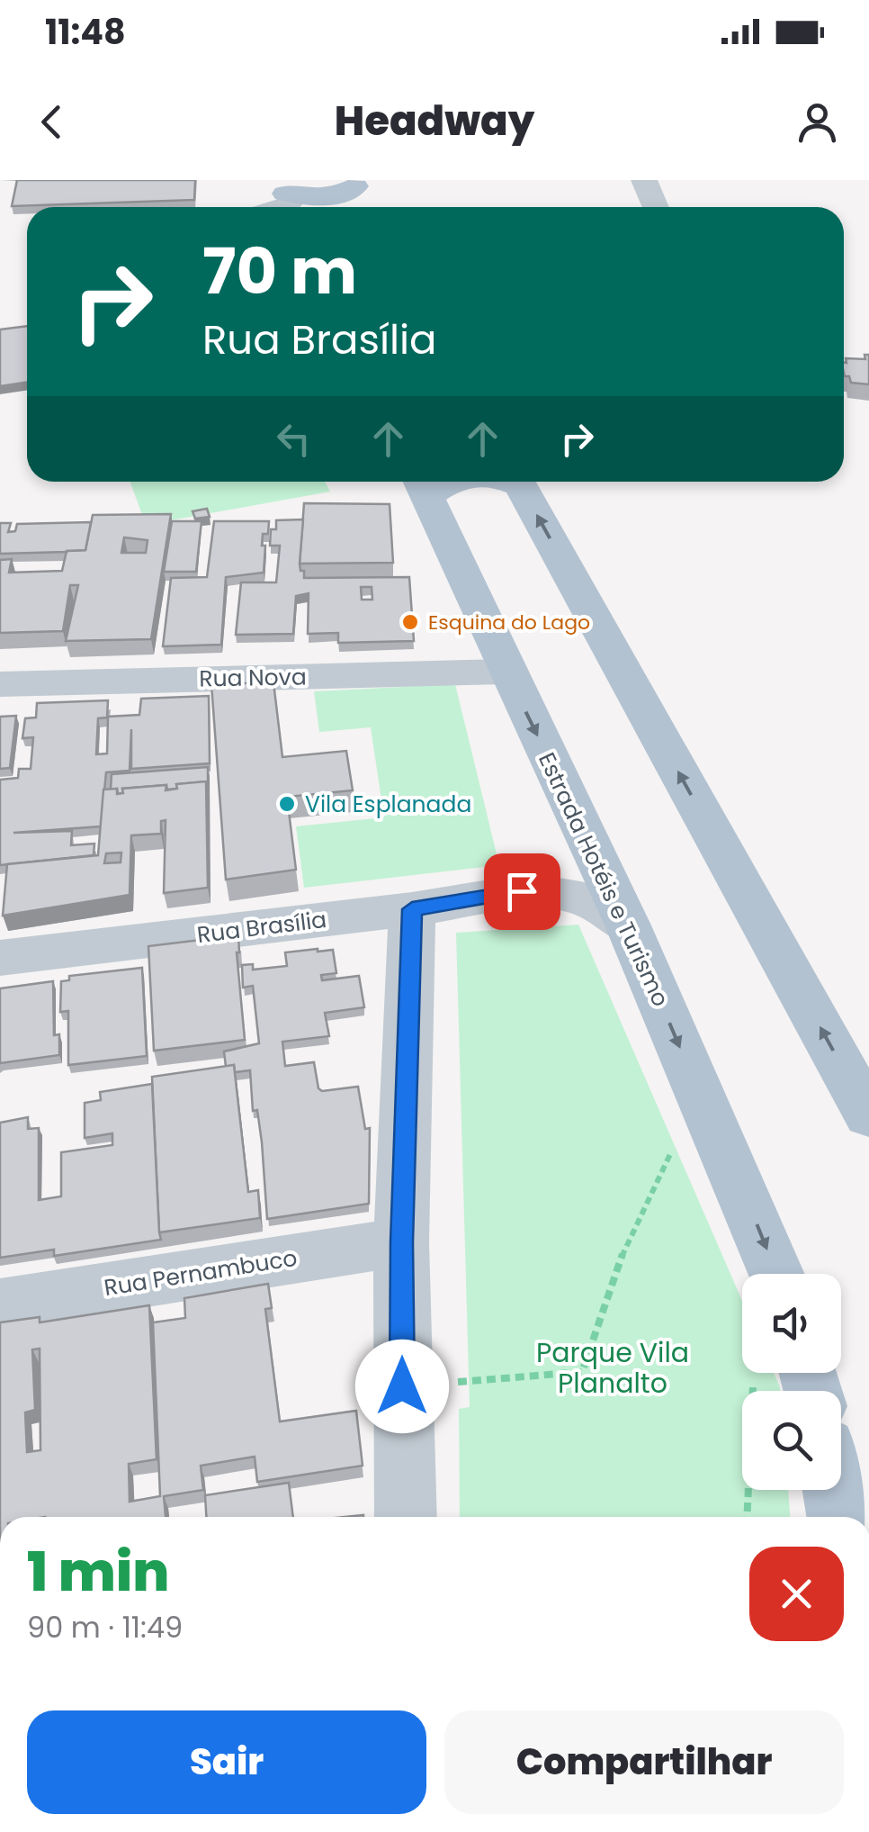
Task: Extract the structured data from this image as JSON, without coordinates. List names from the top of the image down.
{
  "streets": {
    "main road": ["Estrada Hotéis e Turismo"],
    "street": ["Rua Nova", "Rua Brasília", "Rua Pernambuco"]
  },
  "crossings": [
    ["Rua Nova", "Estrada Hotéis e Turismo"],
    ["Estrada Hotéis e Turismo", "Rua Brasília"]
  ],
  "parks": ["Parque Vila Planalto"],
  "places": ["Esquina do Lago", "Vila Esplanada"],
  "page": {
    "status": "11:48",
    "header": "Headway",
    "turn": ["70 m", "Rua Brasília"],
    "heading": ["1 min", "90 m · 11:49"],
    "buttons": ["Sair", "Compartilhar"]
  }
}
